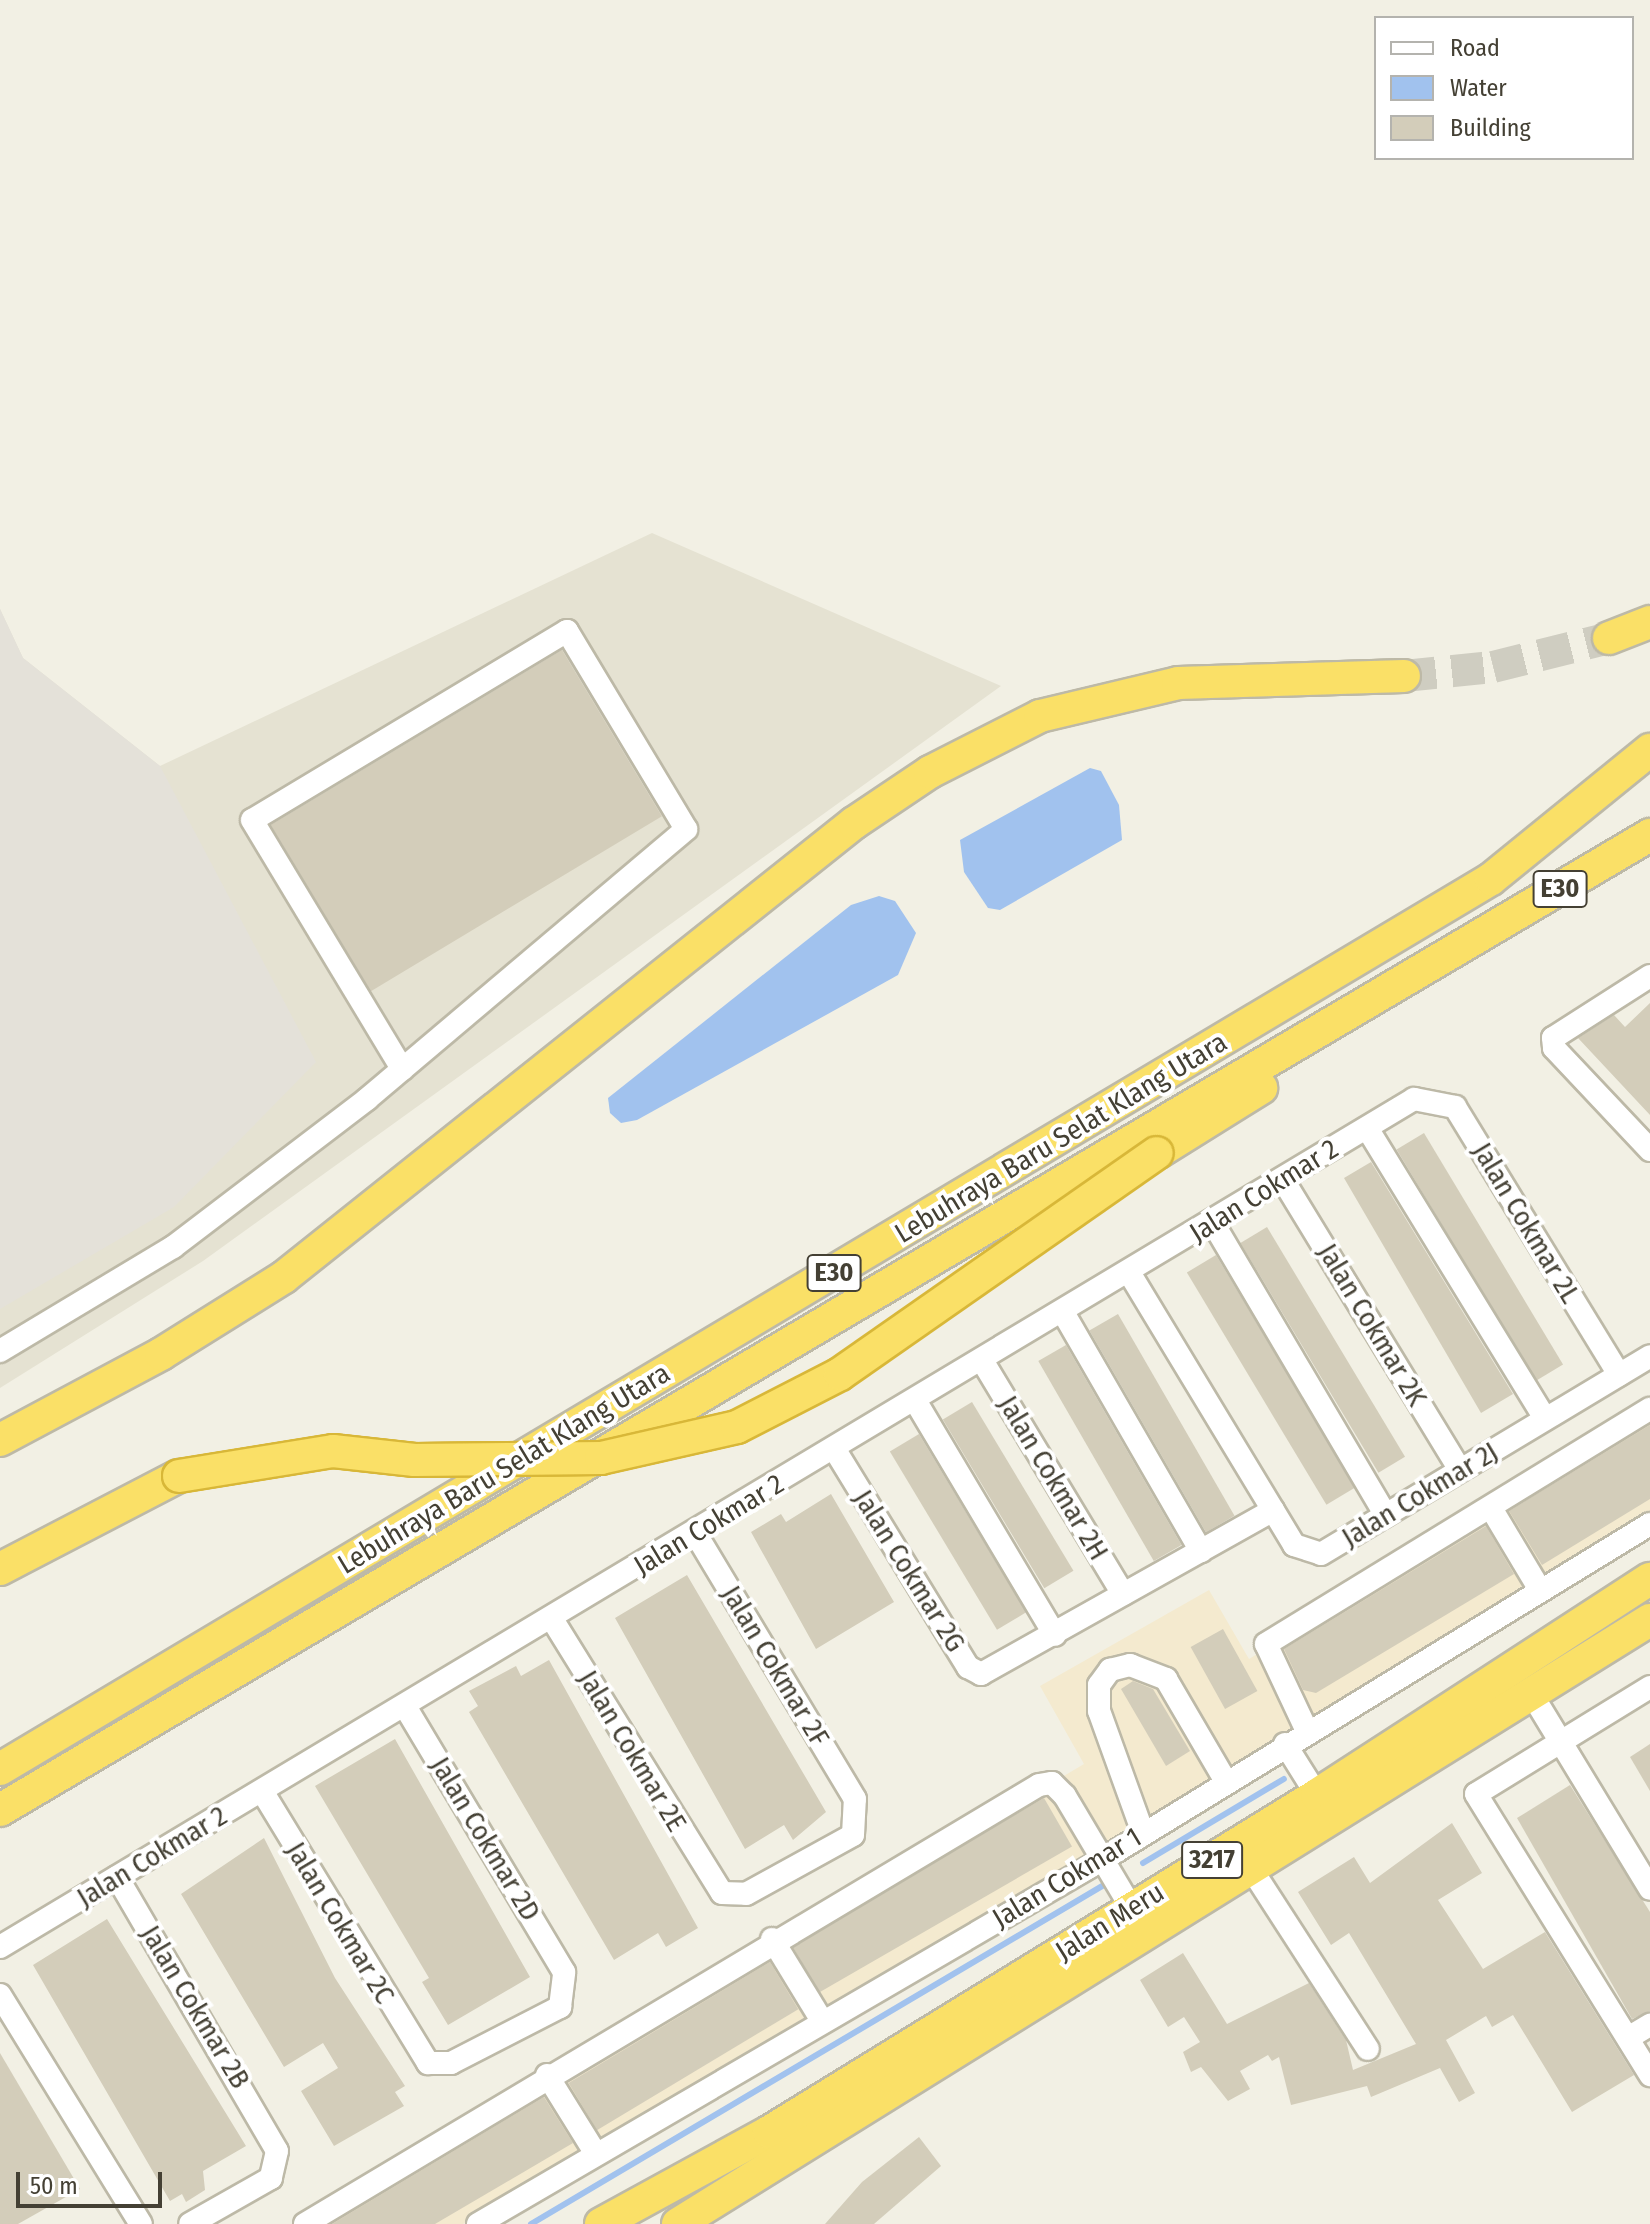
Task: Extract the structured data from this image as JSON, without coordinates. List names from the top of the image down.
{
  "streets": {
    "highway": [
      "E30",
      "Lebuhraya Baru Selat Klang Utara",
      "3217",
      "Jalan Meru"
    ],
    "street": [
      "Jalan Cokmar 2",
      "Jalan Cokmar 2L",
      "Jalan Cokmar 2K",
      "Jalan Cokmar 2H",
      "Jalan Cokmar 2J",
      "Jalan Cokmar 2G",
      "Jalan Cokmar 2F",
      "Jalan Cokmar 2E",
      "Jalan Cokmar 2D",
      "Jalan Cokmar 1",
      "Jalan Cokmar 2C",
      "Jalan Cokmar 2B"
    ]
  },
  "crossings": [
    ["Jalan Cokmar 2", "Jalan Cokmar 2L"],
    ["Jalan Cokmar 2", "Jalan Cokmar 2K"],
    ["Jalan Cokmar 2", "Jalan Cokmar 2H"],
    ["Jalan Cokmar 2", "Jalan Cokmar 2J"],
    ["Jalan Cokmar 2", "Jalan Cokmar 2G"],
    ["Jalan Cokmar 2", "Jalan Cokmar 2F"],
    ["Jalan Cokmar 2", "Jalan Cokmar 2E"],
    ["Jalan Cokmar 2", "Jalan Cokmar 2D"],
    ["Jalan Cokmar 2", "Jalan Cokmar 2C"],
    ["Jalan Cokmar 2", "Jalan Cokmar 2B"],
    ["Jalan Cokmar 2L", "Jalan Cokmar 2J"],
    ["Jalan Cokmar 2K", "Jalan Cokmar 2J"],
    ["Jalan Cokmar 2F", "Jalan Cokmar 2E"],
    ["Jalan Cokmar 2D", "Jalan Cokmar 2C"]
  ],
  "legend": ["Road", "Water", "Building"],
  "scale_bar": "50 m"
}
